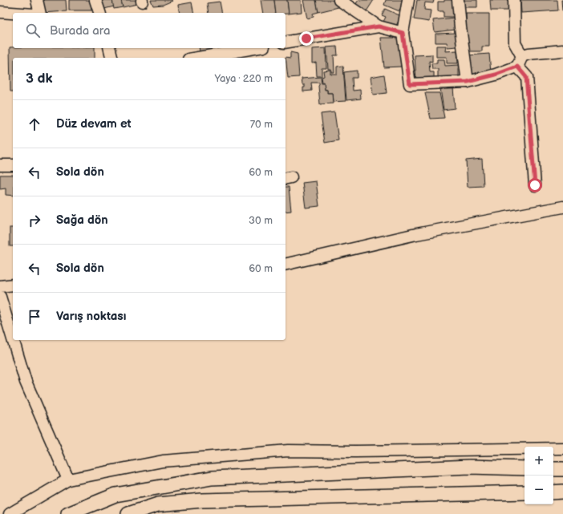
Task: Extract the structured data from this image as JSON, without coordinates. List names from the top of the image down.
{
  "page": {
    "search": "Burada ara",
    "heading": ["3 dk", "Yaya · 220 m"],
    "list": [
      ["Düz devam et", "70 m"],
      ["Sola dön", "60 m"],
      ["Sağa dön", "30 m"],
      ["Sola dön", "60 m"],
      "Varış noktası"
    ],
    "map_buttons": ["+", "−"]
  }
}
